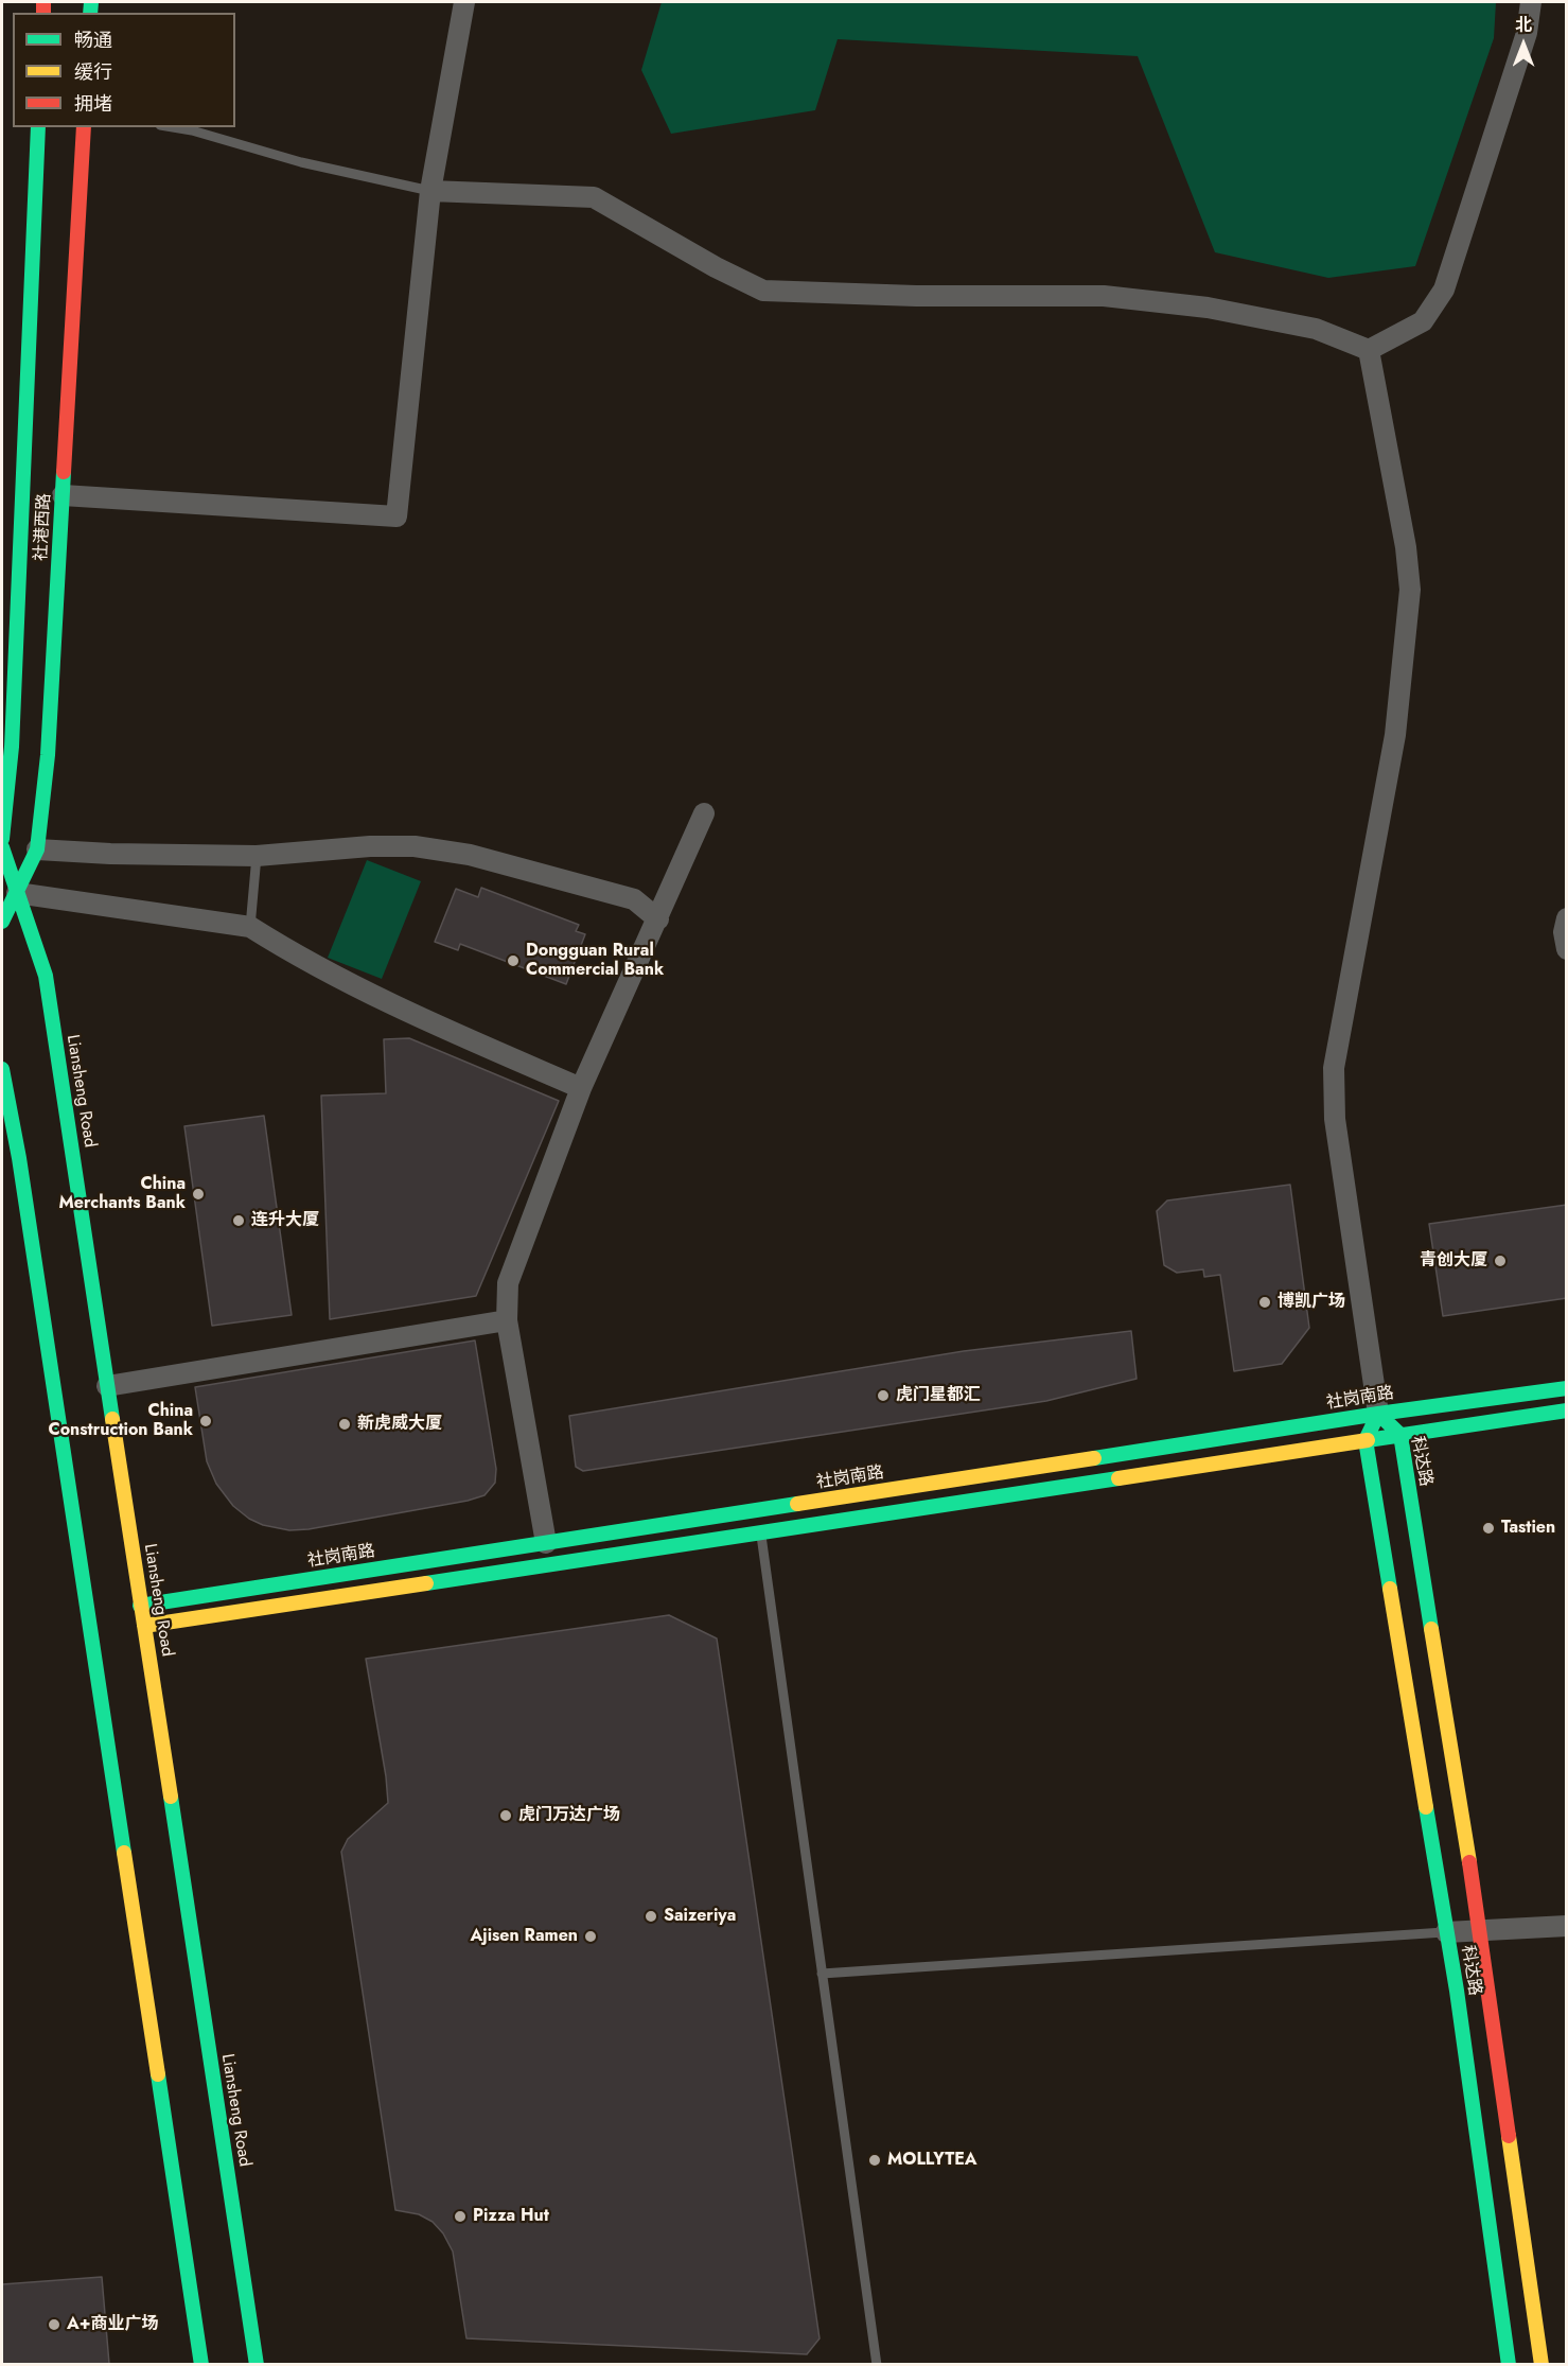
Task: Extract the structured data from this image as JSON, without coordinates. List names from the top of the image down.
{
  "streets": {
    "street": [
      "社港西路",
      "Liansheng Road",
      "社岗南路",
      "科达路"
    ]
  },
  "crossings": [
    ["社港西路", "Liansheng Road"],
    ["Liansheng Road", "社岗南路"],
    ["社岗南路", "科达路"]
  ],
  "places": [
    "Dongguan Rural Commercial Bank",
    "China Merchants Bank",
    "连升大厦",
    "青创大厦",
    "博凯广场",
    "虎门星都汇",
    "China Construction Bank",
    "新虎威大厦",
    "Tastien",
    "虎门万达广场",
    "Saizeriya",
    "Ajisen Ramen",
    "MOLLYTEA",
    "Pizza Hut",
    "A+商业广场"
  ],
  "legend": ["畅通", "缓行", "拥堵"],
  "north": "top"
}
